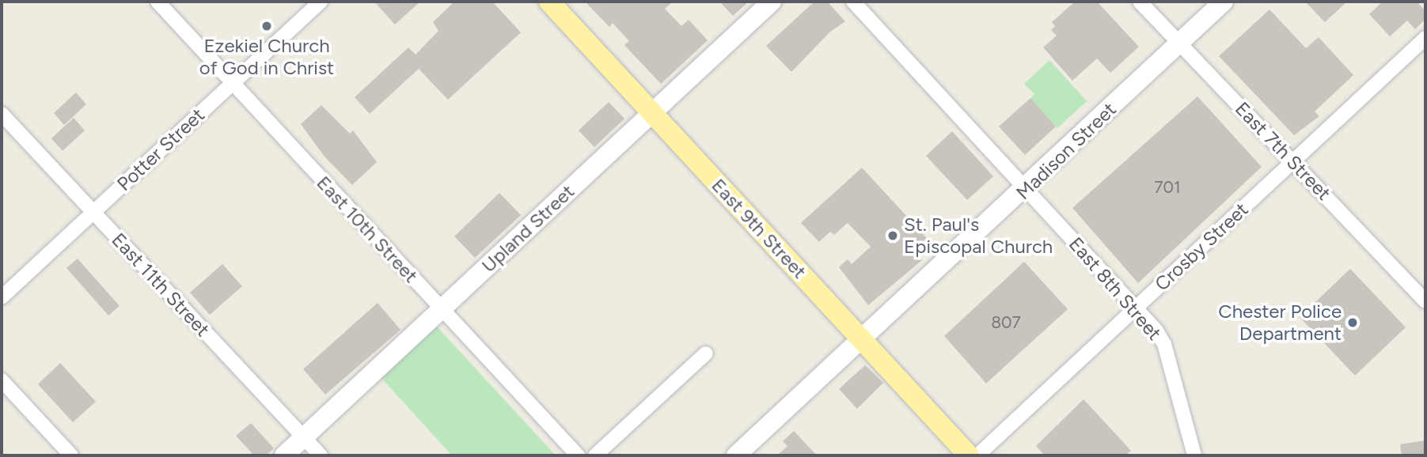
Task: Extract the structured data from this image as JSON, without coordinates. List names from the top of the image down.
{
  "streets": {
    "main road": ["East 9th Street"],
    "street": [
      "Potter Street",
      "Madison Street",
      "East 7th Street",
      "Upland Street",
      "East 10th Street",
      "Crosby Street",
      "East 11th Street",
      "East 8th Street"
    ]
  },
  "crossings": [
    ["Potter Street", "East 10th Street"],
    ["Potter Street", "East 11th Street"],
    ["Madison Street", "East 7th Street"],
    ["Madison Street", "East 9th Street"],
    ["Madison Street", "East 8th Street"],
    ["East 7th Street", "Crosby Street"],
    ["Upland Street", "East 9th Street"],
    ["Upland Street", "East 10th Street"],
    ["Upland Street", "East 11th Street"],
    ["Crosby Street", "East 8th Street"]
  ],
  "places": ["Ezekiel Church of God in Christ", "St. Paul's Episcopal Church", "Chester Police Department"],
  "house_numbers": ["701", "807"]
}
